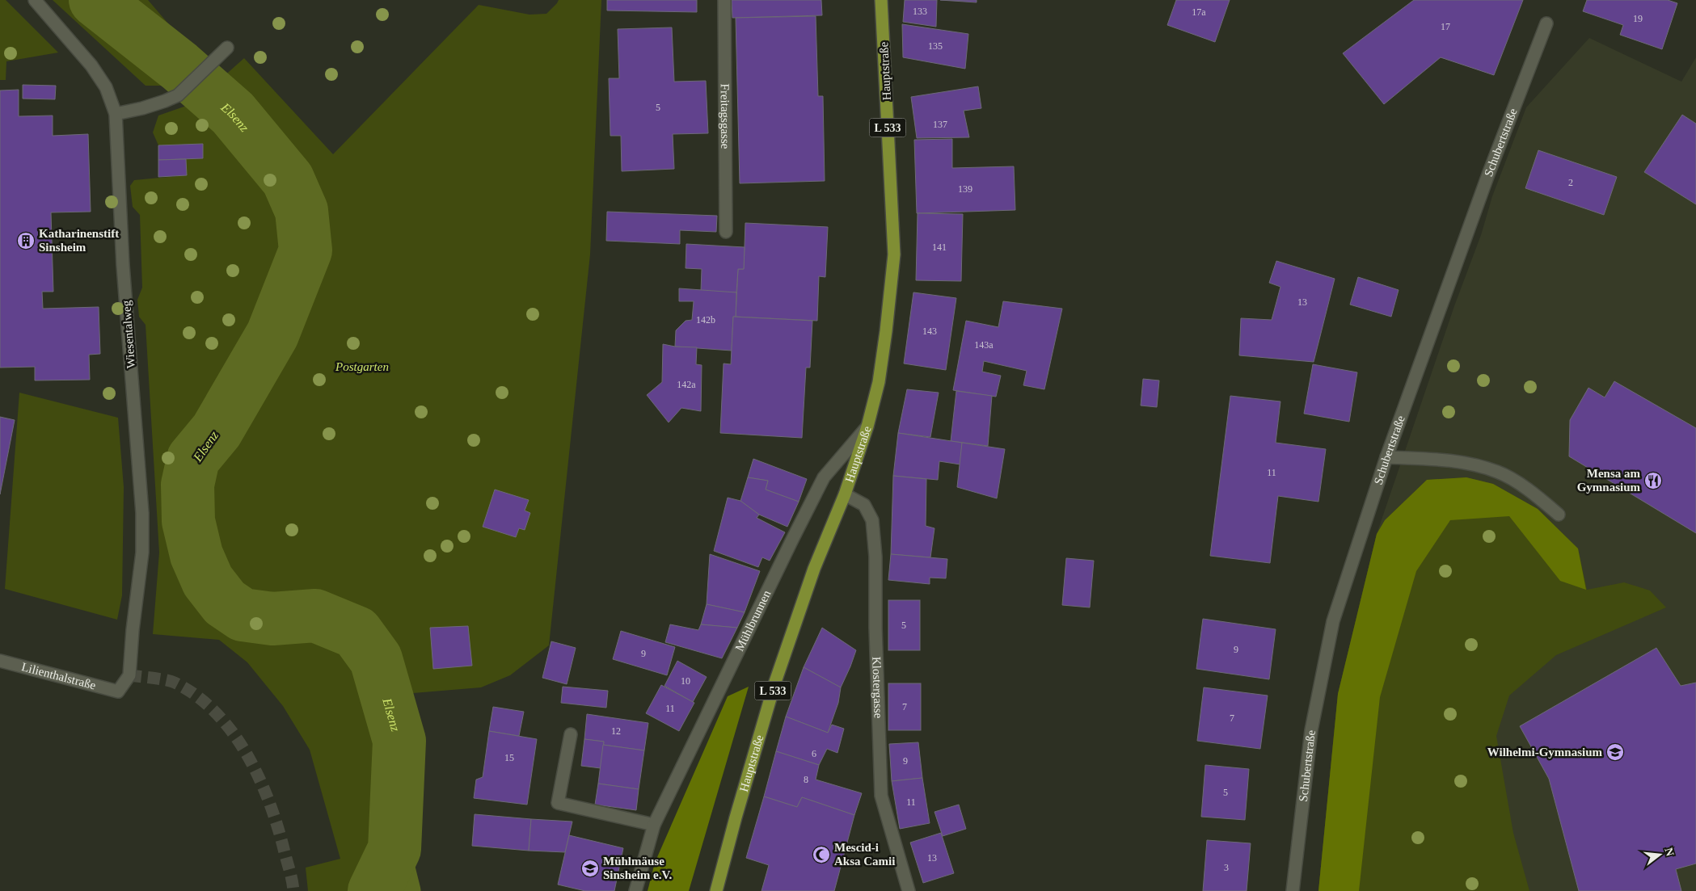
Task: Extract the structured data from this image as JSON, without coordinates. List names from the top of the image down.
{
  "streets": {
    "main road": ["Hauptstraße", "L 533"],
    "street": [
      "Freitagsgasse",
      "Schubertstraße",
      "Wiesentalweg",
      "Mühlbrunnen",
      "Lilienthalstraße",
      "Klostergasse"
    ]
  },
  "crossings": [
    ["Hauptstraße", "Mühlbrunnen"],
    ["Hauptstraße", "Klostergasse"],
    ["Wiesentalweg", "Lilienthalstraße"]
  ],
  "water": ["Elsenz"],
  "parks": ["Postgarten"],
  "places": {
    "building": ["Katharinenstift Sinsheim"],
    "restaurant": ["Mensa am Gymnasium"],
    "school or university": ["Wilhelmi-Gymnasium", "Mühlmäuse Sinsheim e.V."],
    "mosque": ["Mescid-i Aksa Camii"]
  },
  "house_numbers": [
    "133",
    "17a",
    "19",
    "17",
    "135",
    "5",
    "137",
    "2",
    "139",
    "141",
    "13",
    "142b",
    "143",
    "143a",
    "142a",
    "11",
    "5",
    "9",
    "9",
    "10",
    "7",
    "11",
    "7",
    "12",
    "6",
    "15",
    "9",
    "8",
    "5",
    "11",
    "13",
    "3"
  ],
  "north": "right"
}
